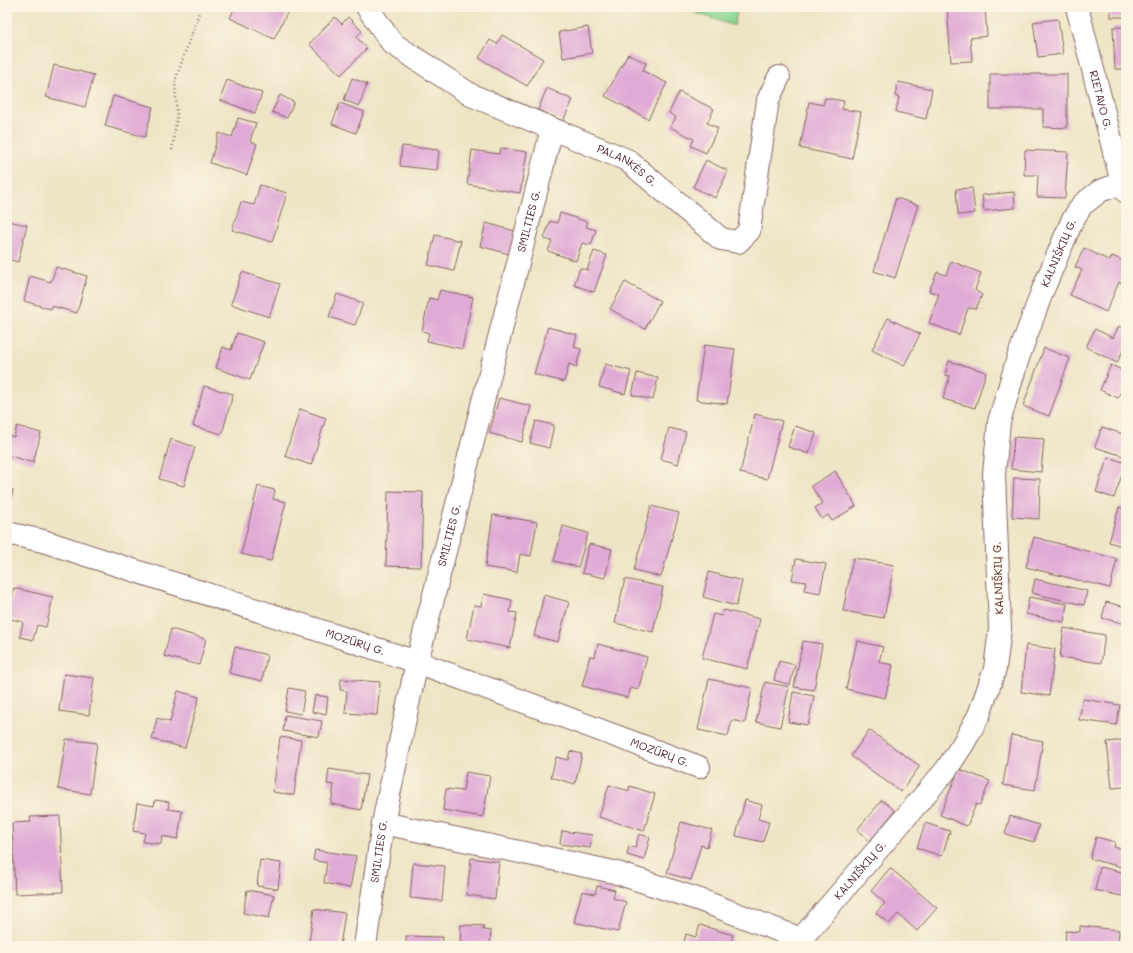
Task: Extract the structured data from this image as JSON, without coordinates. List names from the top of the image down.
{
  "streets": {
    "street": [
      "RIETAVO G.",
      "PALANKĖS G.",
      "SMILTIES G.",
      "KALNIŠKIŲ G.",
      "MOZŪRŲ G."
    ]
  },
  "crossings": [
    ["RIETAVO G.", "KALNIŠKIŲ G."],
    ["PALANKĖS G.", "SMILTIES G."],
    ["SMILTIES G.", "MOZŪRŲ G."]
  ]
}
